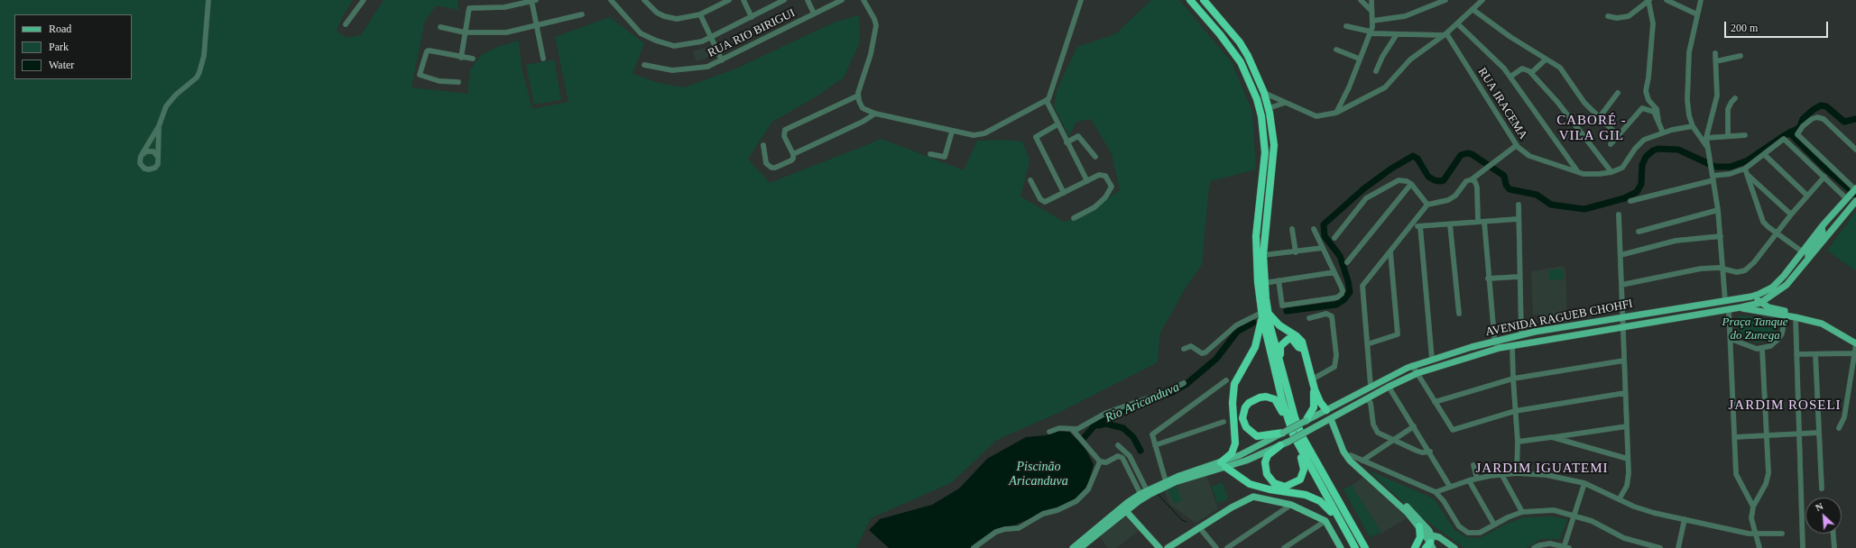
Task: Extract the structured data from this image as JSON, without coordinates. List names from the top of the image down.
{
  "streets": {
    "main road": ["AVENIDA RAGUEB CHOHFI"],
    "street": ["RUA RIO BIRIGUI", "RUA IRACEMA"]
  },
  "districts": ["CABORÉ - VILA GIL", "JARDIM ROSELI", "JARDIM IGUATEMI"],
  "water": ["Rio Aricanduva", "Piscinão Aricanduva"],
  "parks": ["Praça Tanque do Zunega"],
  "legend": ["Road", "Park", "Water"],
  "scale_bar": "200 m",
  "north": "top left"
}
